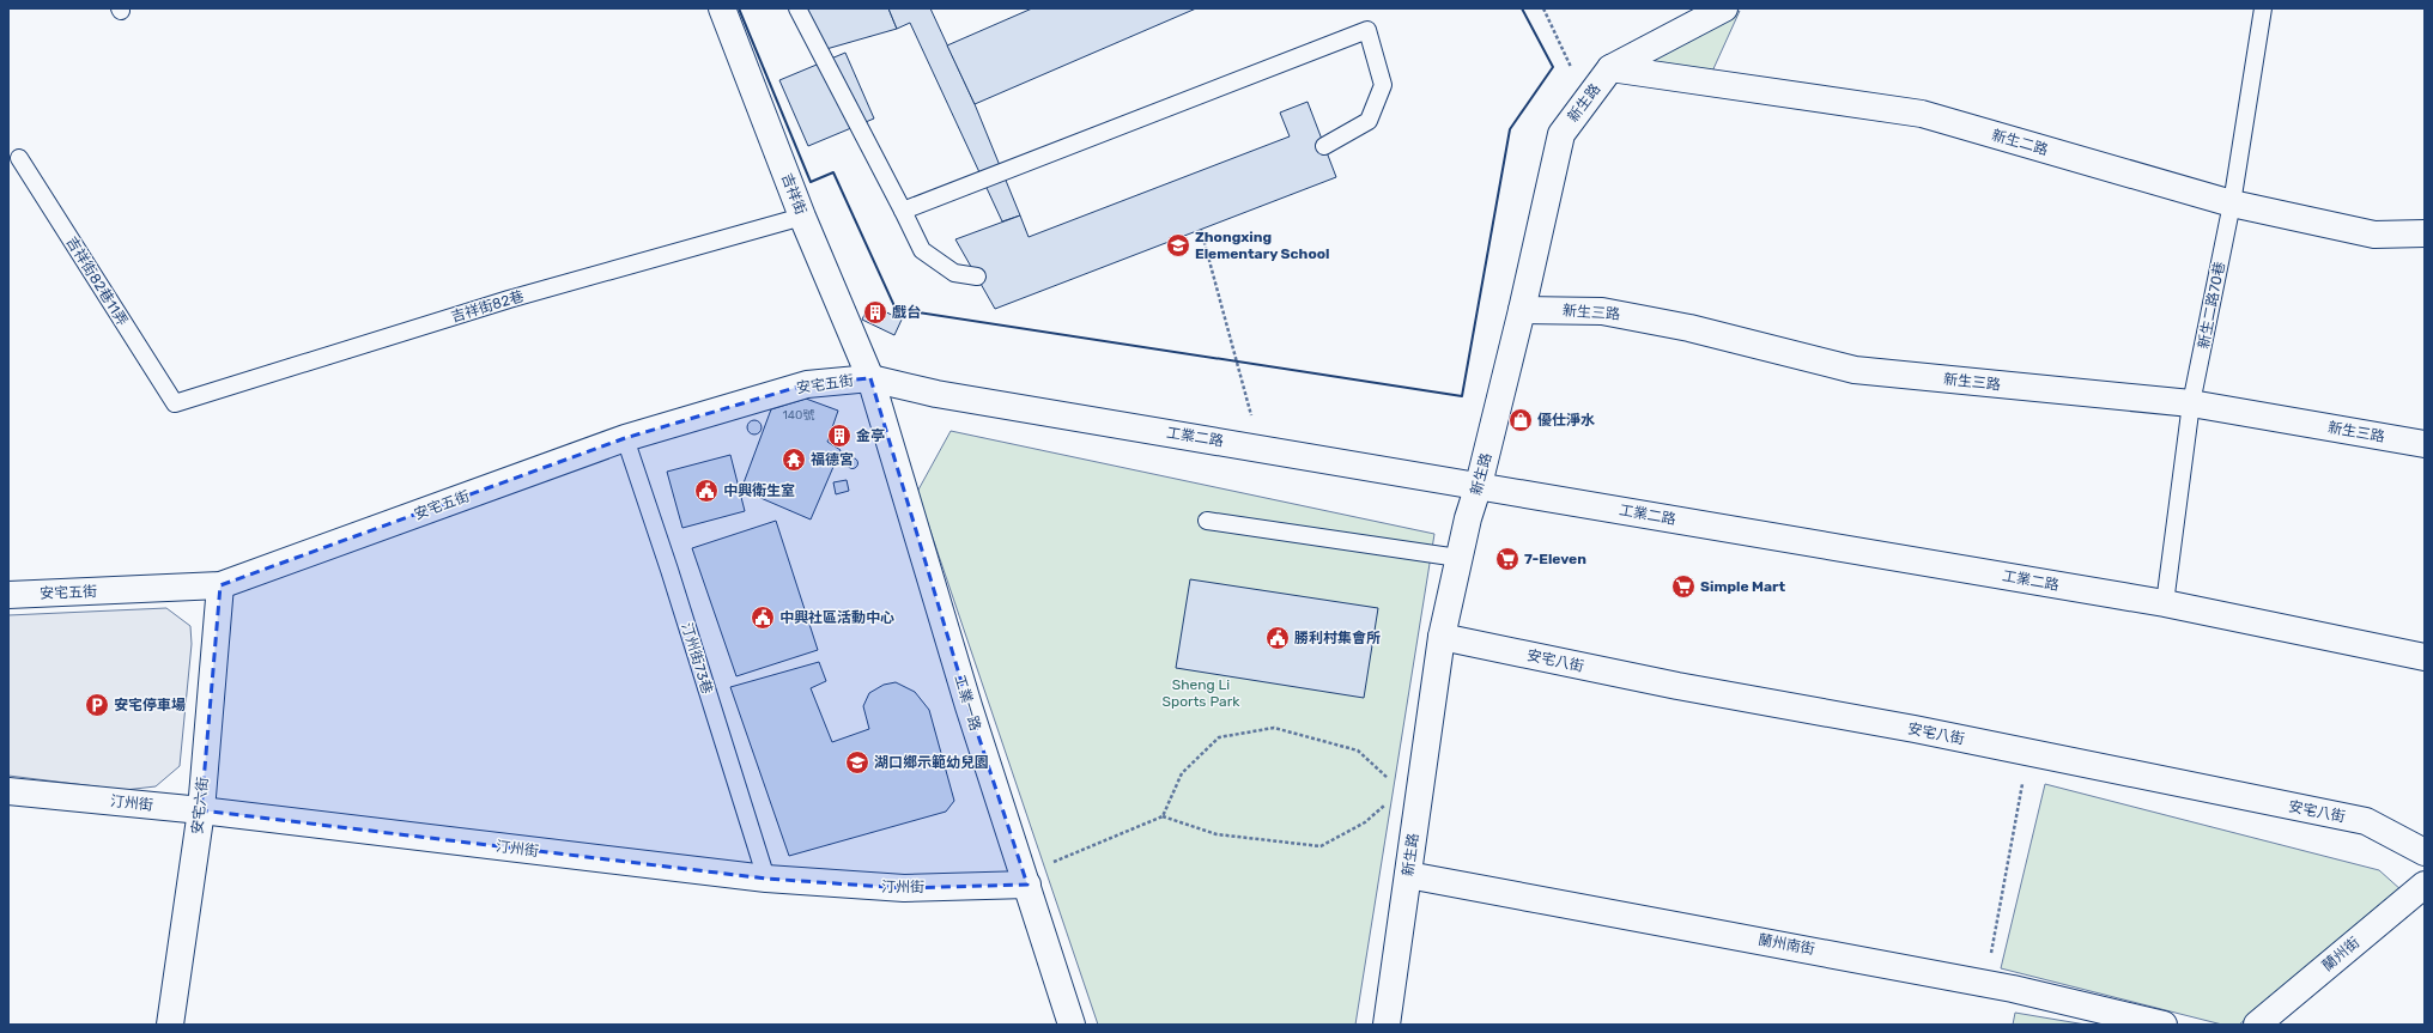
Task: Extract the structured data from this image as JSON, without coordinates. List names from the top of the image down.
{
  "streets": {
    "street": [
      "新生路",
      "新生二路",
      "吉祥街",
      "新生三路",
      "安宅五街",
      "工業二路",
      "安宅八街",
      "工業一路",
      "汀州街",
      "安宅六街",
      "蘭州南街",
      "蘭州街"
    ],
    "lane": [
      "吉祥街82巷11弄",
      "新生二路70巷",
      "吉祥街82巷",
      "汀州街73巷"
    ]
  },
  "crossings": [
    ["新生路", "新生二路"],
    ["新生路", "新生三路"],
    ["新生路", "工業二路"],
    ["新生路", "安宅八街"],
    ["新生路", "蘭州南街"],
    ["新生二路", "新生二路70巷"],
    ["吉祥街", "吉祥街82巷"],
    ["吉祥街", "安宅五街"],
    ["吉祥街", "工業二路"],
    ["吉祥街", "工業一路"],
    ["吉祥街82巷11弄", "吉祥街82巷"],
    ["新生二路70巷", "新生三路"],
    ["新生二路70巷", "工業二路"],
    ["安宅五街", "工業二路"],
    ["安宅五街", "汀州街73巷"],
    ["安宅五街", "工業一路"],
    ["安宅五街", "安宅六街"],
    ["工業二路", "工業一路"],
    ["汀州街73巷", "汀州街"],
    ["工業一路", "汀州街"],
    ["汀州街", "安宅六街"]
  ],
  "parks": ["Sheng Li Sports Park"],
  "places": {
    "school or university": ["Zhongxing Elementary School", "湖口鄉示範幼兒園"],
    "building": ["戲台", "金亭"],
    "shop": ["優仕淨水"],
    "temple": ["福德宮"],
    "public building": ["中興衛生室", "中興社區活動中心", "勝利村集會所"],
    "supermarket": ["7-Eleven", "Simple Mart"],
    "parking": ["安宅停車場"]
  },
  "house_numbers": ["140號"]
}
